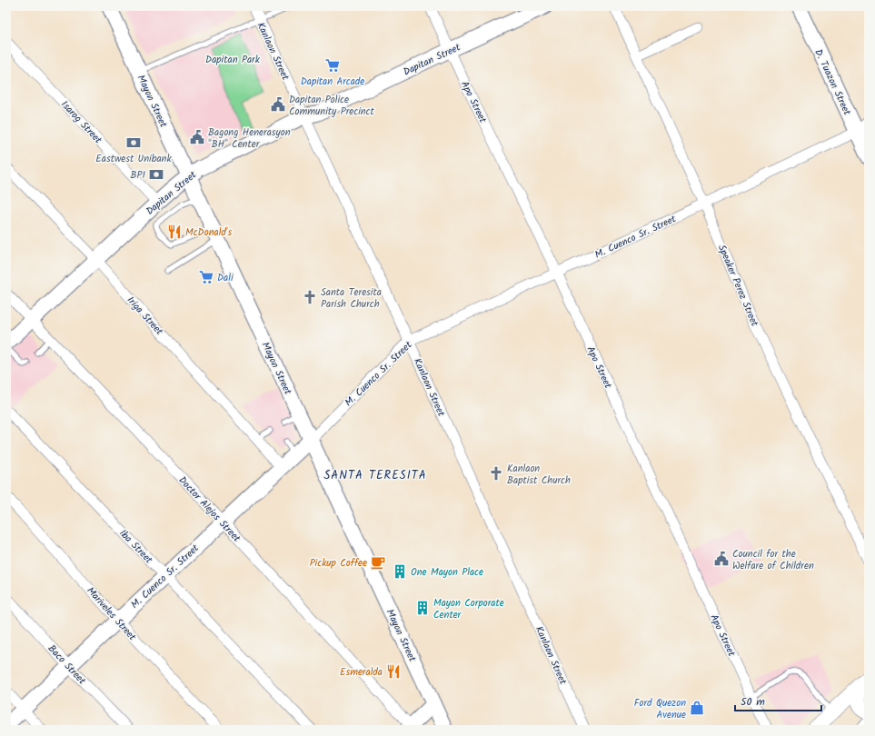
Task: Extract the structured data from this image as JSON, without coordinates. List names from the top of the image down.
{
  "streets": {
    "street": [
      "Kanlaon Street",
      "Dapitan Street",
      "D. Tuazon Street",
      "Mayon Street",
      "Apo Street",
      "Isarog Street",
      "M. Cuenco Sr. Street",
      "Speaker Perez Street",
      "Iriga Street",
      "Doctor Alejos Street",
      "Iba Street",
      "Mariveles Street",
      "Baco Street"
    ]
  },
  "crossings": [
    ["Kanlaon Street", "Dapitan Street"],
    ["Kanlaon Street", "M. Cuenco Sr. Street"],
    ["Dapitan Street", "Mayon Street"],
    ["Dapitan Street", "Apo Street"],
    ["Dapitan Street", "Isarog Street"],
    ["Dapitan Street", "Iriga Street"],
    ["Dapitan Street", "Doctor Alejos Street"],
    ["D. Tuazon Street", "M. Cuenco Sr. Street"],
    ["Mayon Street", "M. Cuenco Sr. Street"],
    ["Apo Street", "M. Cuenco Sr. Street"],
    ["M. Cuenco Sr. Street", "Speaker Perez Street"],
    ["M. Cuenco Sr. Street", "Iriga Street"],
    ["M. Cuenco Sr. Street", "Doctor Alejos Street"],
    ["M. Cuenco Sr. Street", "Iba Street"],
    ["M. Cuenco Sr. Street", "Mariveles Street"],
    ["M. Cuenco Sr. Street", "Baco Street"]
  ],
  "districts": ["SANTA TERESITA"],
  "parks": ["Dapitan Park"],
  "places": {
    "supermarket": ["Dapitan Arcade", "Dali"],
    "public building": ["Dapitan Police Community Precinct", "Bagong Henerasyon \"BH\" Center", "Council for the Welfare of Children"],
    "bank": ["Eastwest Unibank", "BPI"],
    "restaurant": ["McDonald's", "Esmeralda"],
    "church": ["Santa Teresita Parish Church", "Kanlaon Baptist Church"],
    "cafe": ["Pickup Coffee"],
    "building": ["One Mayon Place", "Mayon Corporate Center"],
    "shop": ["Ford Quezon Avenue"]
  },
  "scale_bar": "50 m"
}
